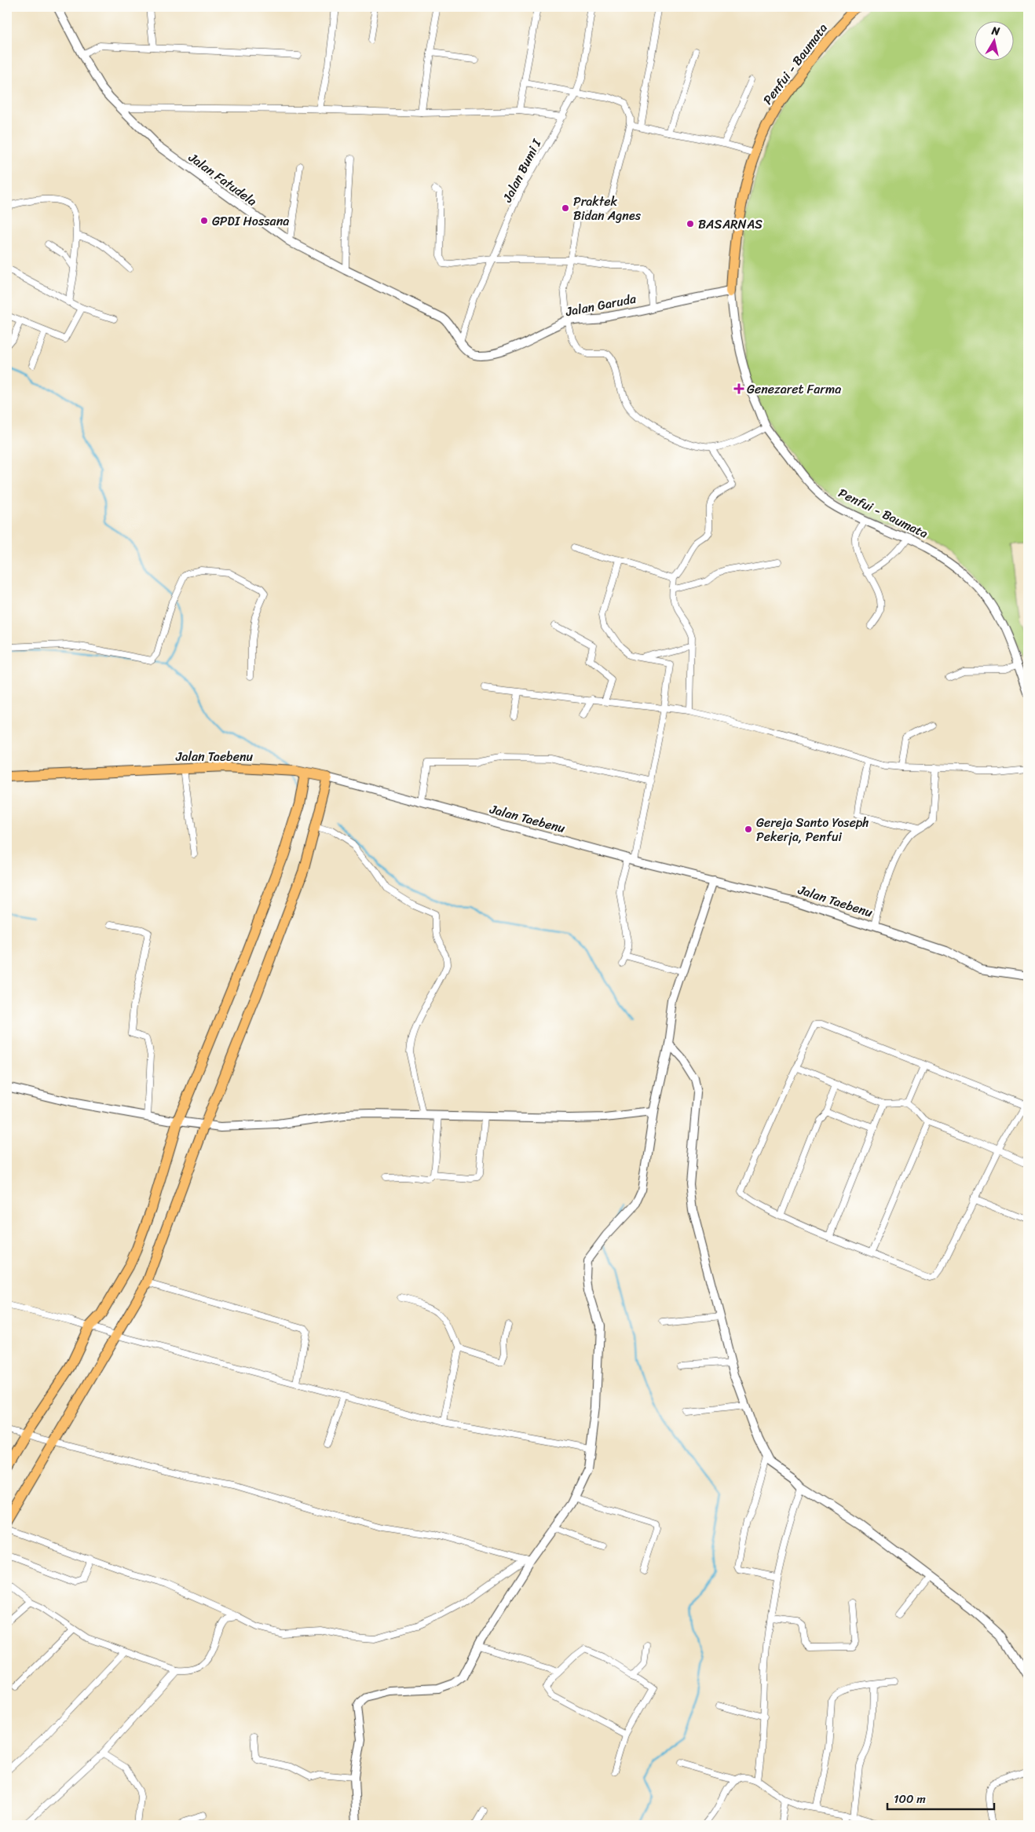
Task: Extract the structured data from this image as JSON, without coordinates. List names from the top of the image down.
{
  "streets": {
    "main road": ["Penfui - Baumata", "Jalan Taebenu"],
    "street": ["Jalan Bumi I", "Jalan Fatudela", "Jalan Garuda"]
  },
  "crossings": [
    ["Penfui - Baumata", "Jalan Garuda"],
    ["Jalan Bumi I", "Jalan Fatudela"],
    ["Jalan Bumi I", "Jalan Garuda"],
    ["Jalan Fatudela", "Jalan Garuda"]
  ],
  "places": {
    "other": [
      "Praktek Bidan Agnes",
      "GPDI Hossana",
      "BASARNAS",
      "Gereja Santo Yoseph Pekerja, Penfui"
    ],
    "health": ["Genezaret Farma"]
  },
  "scale_bar": "100 m",
  "north": "top"
}
